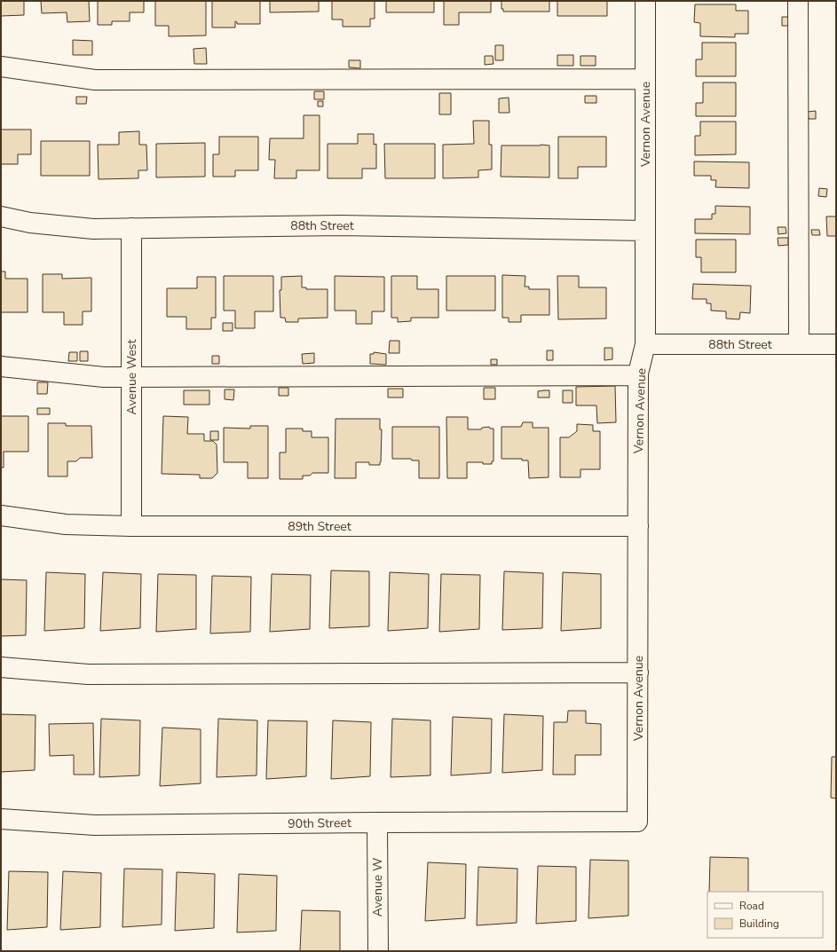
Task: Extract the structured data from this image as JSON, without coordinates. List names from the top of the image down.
{
  "streets": {
    "street": [
      "Vernon Avenue",
      "88th Street",
      "Avenue West",
      "89th Street",
      "90th Street",
      "Avenue W"
    ]
  },
  "crossings": [
    ["Vernon Avenue", "88th Street"],
    ["Vernon Avenue", "89th Street"],
    ["Vernon Avenue", "90th Street"],
    ["88th Street", "Avenue West"],
    ["Avenue West", "89th Street"],
    ["90th Street", "Avenue W"]
  ],
  "legend": ["Road", "Building"]
}
